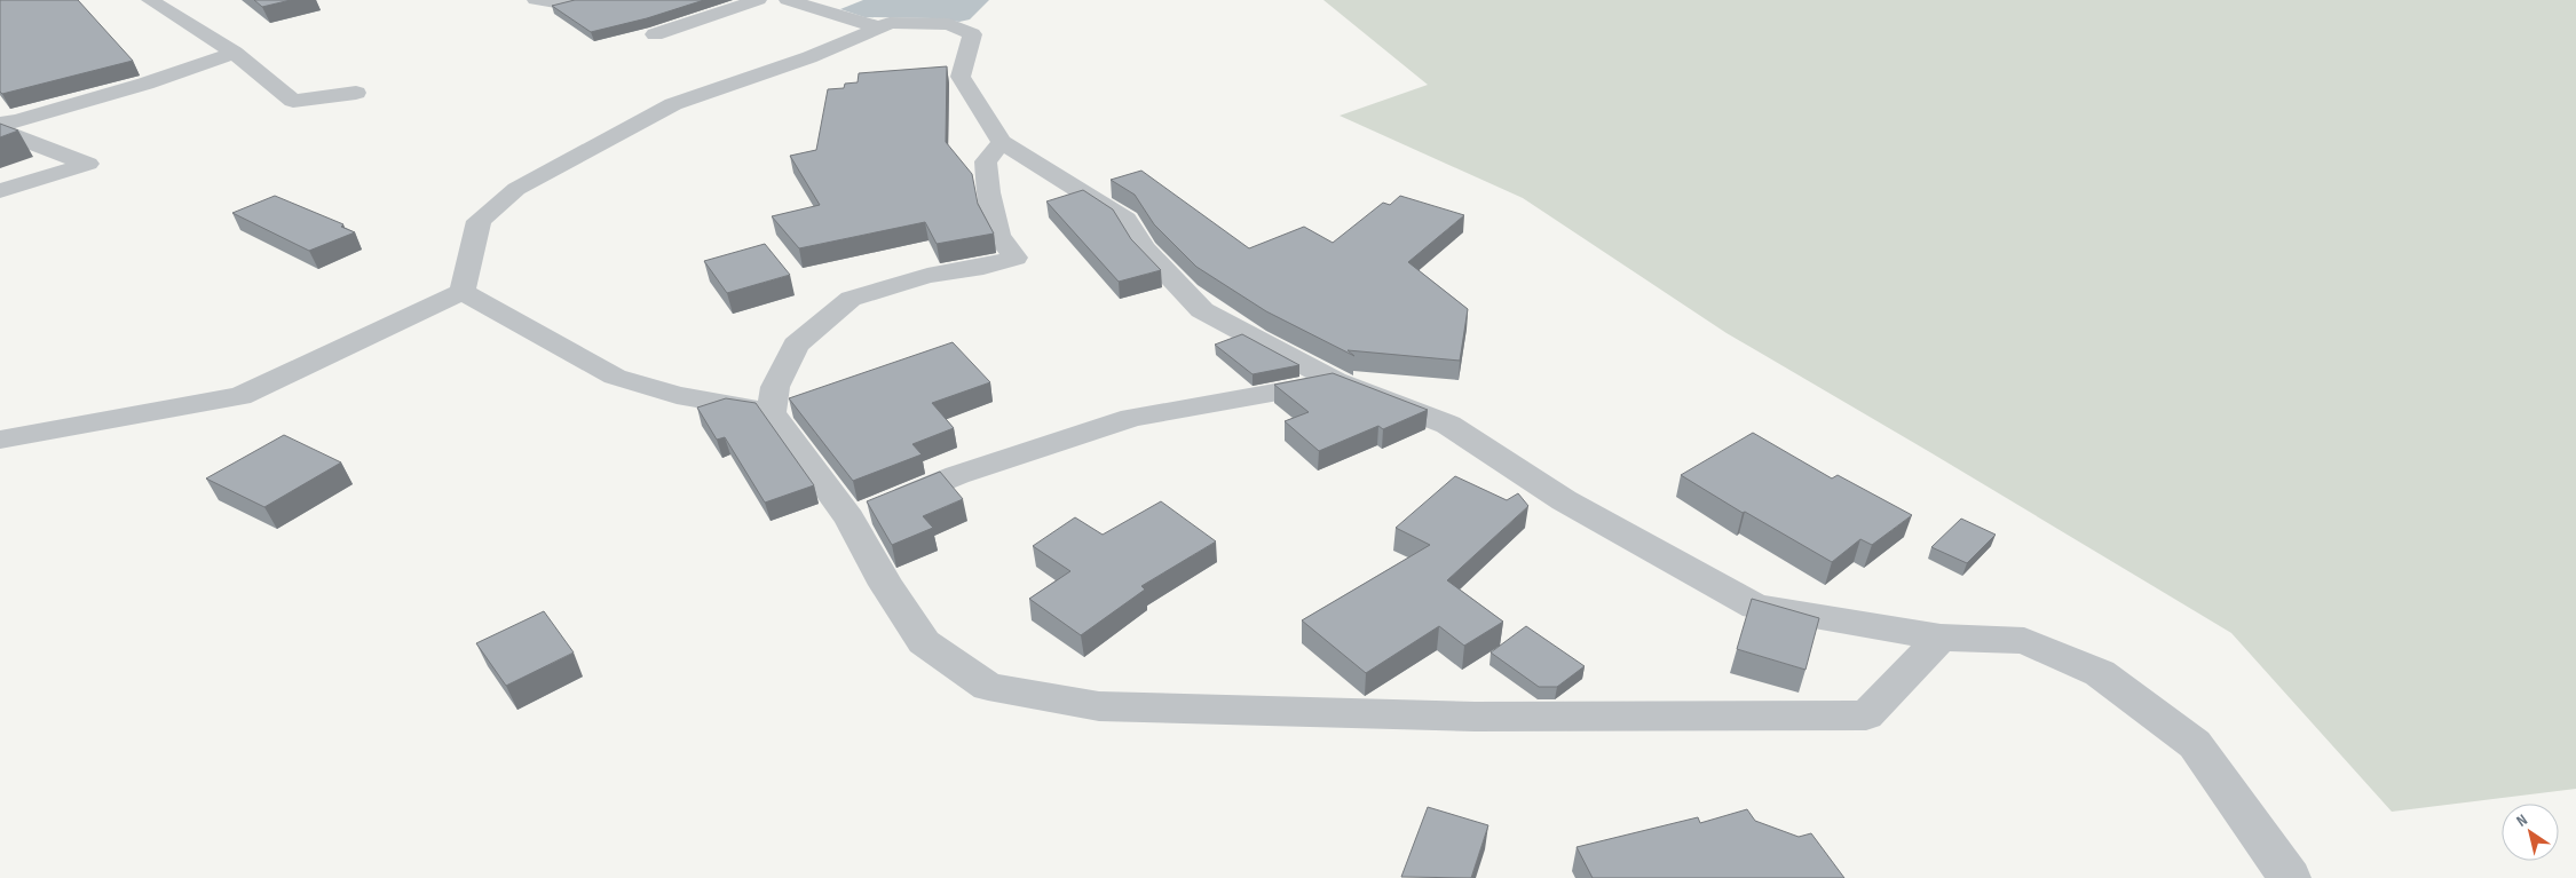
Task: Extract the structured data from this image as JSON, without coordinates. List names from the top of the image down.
{
  "north": "top left"
}
